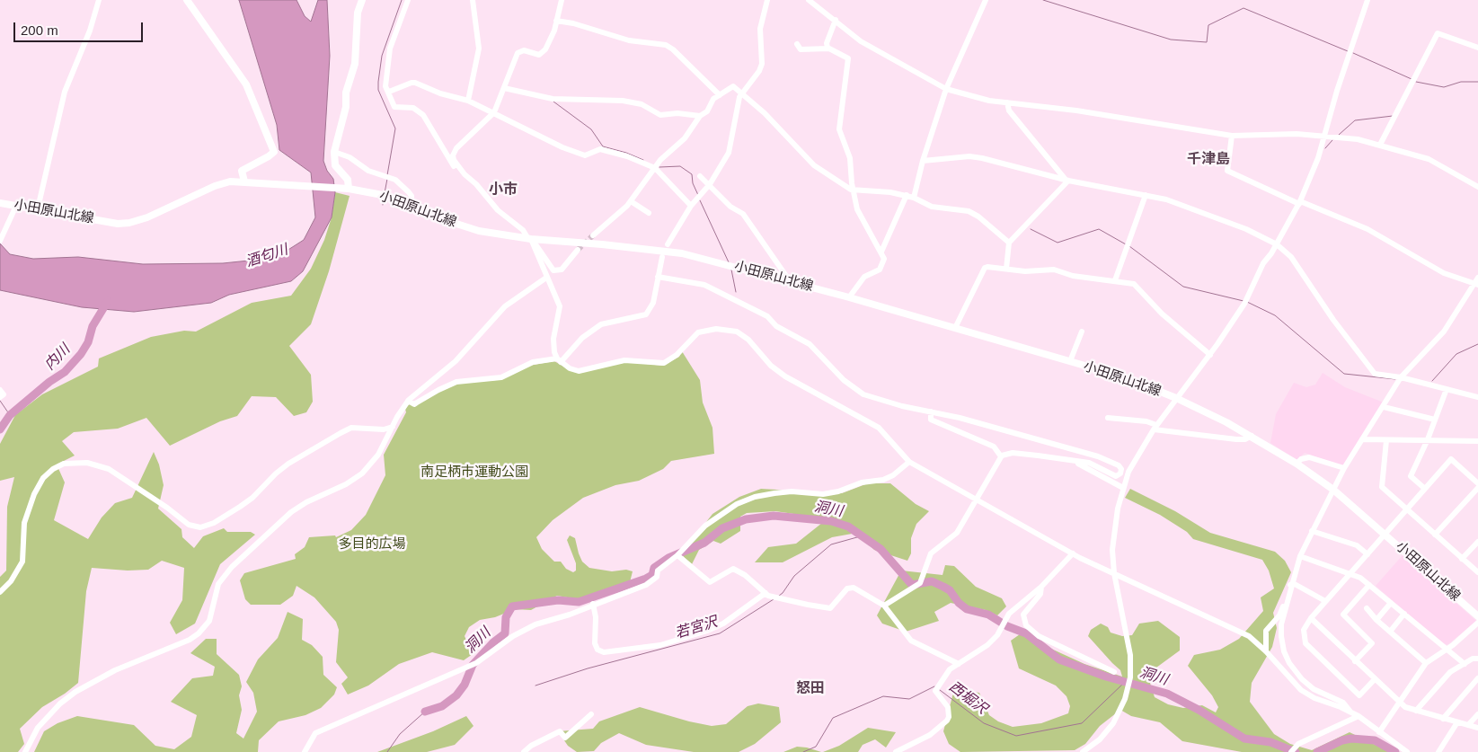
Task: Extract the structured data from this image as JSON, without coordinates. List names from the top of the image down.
{
  "streets": {
    "main road": ["小田原山北線"]
  },
  "districts": ["千津島", "小市", "怒田"],
  "water": [
    "酒匂川",
    "内川",
    "洞川",
    "若宮沢",
    "西堀沢"
  ],
  "parks": ["南足柄市運動公園", "多目的広場"],
  "scale_bar": "200 m"
}
